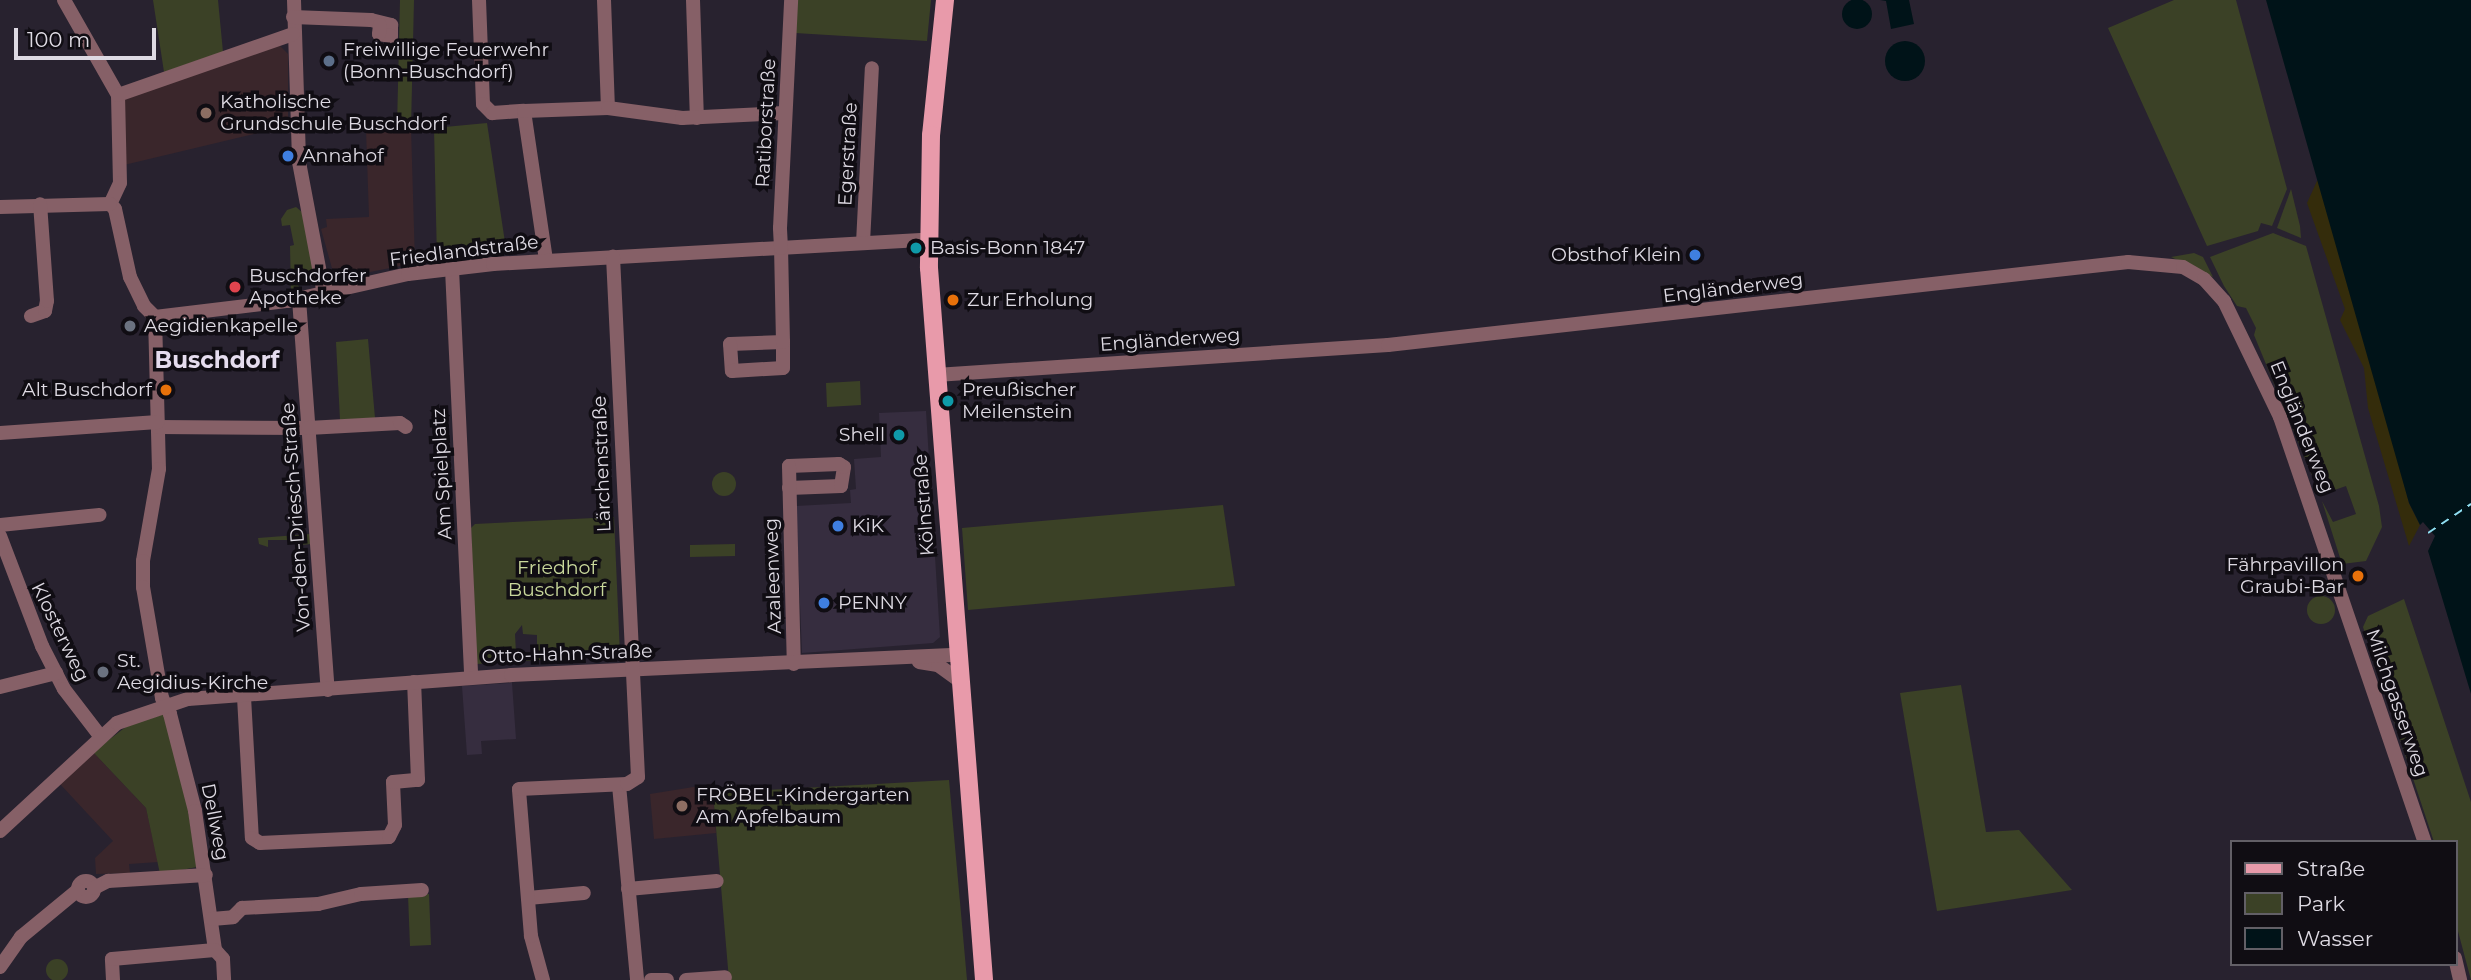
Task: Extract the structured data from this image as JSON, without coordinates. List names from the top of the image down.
{
  "streets": {
    "main road": ["Kölnstraße"],
    "street": [
      "Ratiborstraße",
      "Egerstraße",
      "Friedlandstraße",
      "Engländerweg",
      "Lärchenstraße",
      "Am Spielplatz",
      "Von-den-Driesch-Straße",
      "Azaleenweg",
      "Klosterweg",
      "Otto-Hahn-Straße",
      "Milchgasserweg",
      "Dellweg"
    ]
  },
  "crossings": [
    ["Ratiborstraße", "Friedlandstraße"],
    ["Egerstraße", "Friedlandstraße"],
    ["Friedlandstraße", "Lärchenstraße"],
    ["Friedlandstraße", "Am Spielplatz"],
    ["Friedlandstraße", "Kölnstraße"],
    ["Friedlandstraße", "Von-den-Driesch-Straße"],
    ["Friedlandstraße", "Dellweg"],
    ["Engländerweg", "Kölnstraße"],
    ["Engländerweg", "Milchgasserweg"],
    ["Lärchenstraße", "Otto-Hahn-Straße"],
    ["Am Spielplatz", "Otto-Hahn-Straße"],
    ["Kölnstraße", "Otto-Hahn-Straße"],
    ["Von-den-Driesch-Straße", "Otto-Hahn-Straße"],
    ["Azaleenweg", "Otto-Hahn-Straße"],
    ["Klosterweg", "Otto-Hahn-Straße"],
    ["Otto-Hahn-Straße", "Dellweg"]
  ],
  "districts": ["Buschdorf"],
  "parks": ["Friedhof Buschdorf"],
  "places": [
    "Freiwillige Feuerwehr (Bonn-Buschdorf)",
    "Katholische Grundschule Buschdorf",
    "Annahof",
    "Basis-Bonn 1847",
    "Obsthof Klein",
    "Buschdorfer Apotheke",
    "Zur Erholung",
    "Aegidienkapelle",
    "Alt Buschdorf",
    "Preußischer Meilenstein",
    "Shell",
    "KiK",
    "Fährpavillon Graubi-Bar",
    "PENNY",
    "St. Aegidius-Kirche",
    "FRÖBEL-Kindergarten Am Apfelbaum"
  ],
  "legend": ["Straße", "Park", "Wasser"],
  "scale_bar": "100 m"
}
